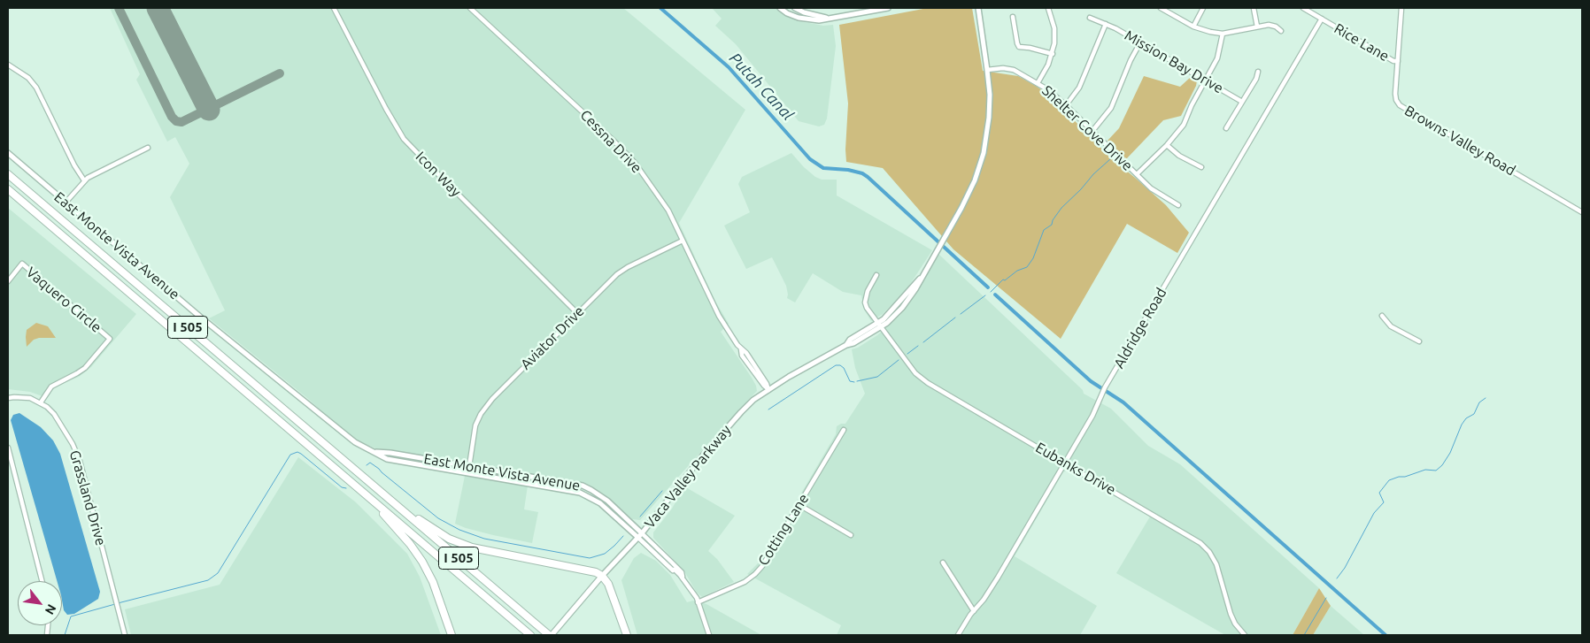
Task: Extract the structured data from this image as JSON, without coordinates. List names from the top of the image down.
{
  "streets": {
    "highway": ["I 505"],
    "main road": ["Vaca Valley Parkway"],
    "street": [
      "Rice Lane",
      "Mission Bay Drive",
      "Shelter Cove Drive",
      "Browns Valley Road",
      "Cessna Drive",
      "Icon Way",
      "East Monte Vista Avenue",
      "Vaquero Circle",
      "Aldridge Road",
      "Aviator Drive",
      "Eubanks Drive",
      "Grassland Drive",
      "Cotting Lane"
    ]
  },
  "crossings": [
    ["Rice Lane", "Browns Valley Road"],
    ["Rice Lane", "Aldridge Road"],
    ["Shelter Cove Drive", "Vaca Valley Parkway"],
    ["Cessna Drive", "Aviator Drive"],
    ["Cessna Drive", "Vaca Valley Parkway"],
    ["Icon Way", "Aviator Drive"],
    ["East Monte Vista Avenue", "Aviator Drive"],
    ["East Monte Vista Avenue", "Vaca Valley Parkway"],
    ["Vaquero Circle", "Grassland Drive"],
    ["I 505", "Vaca Valley Parkway"],
    ["Aldridge Road", "Eubanks Drive"],
    ["Eubanks Drive", "Vaca Valley Parkway"]
  ],
  "water": ["Putah Canal"],
  "north": "bottom right"
}
